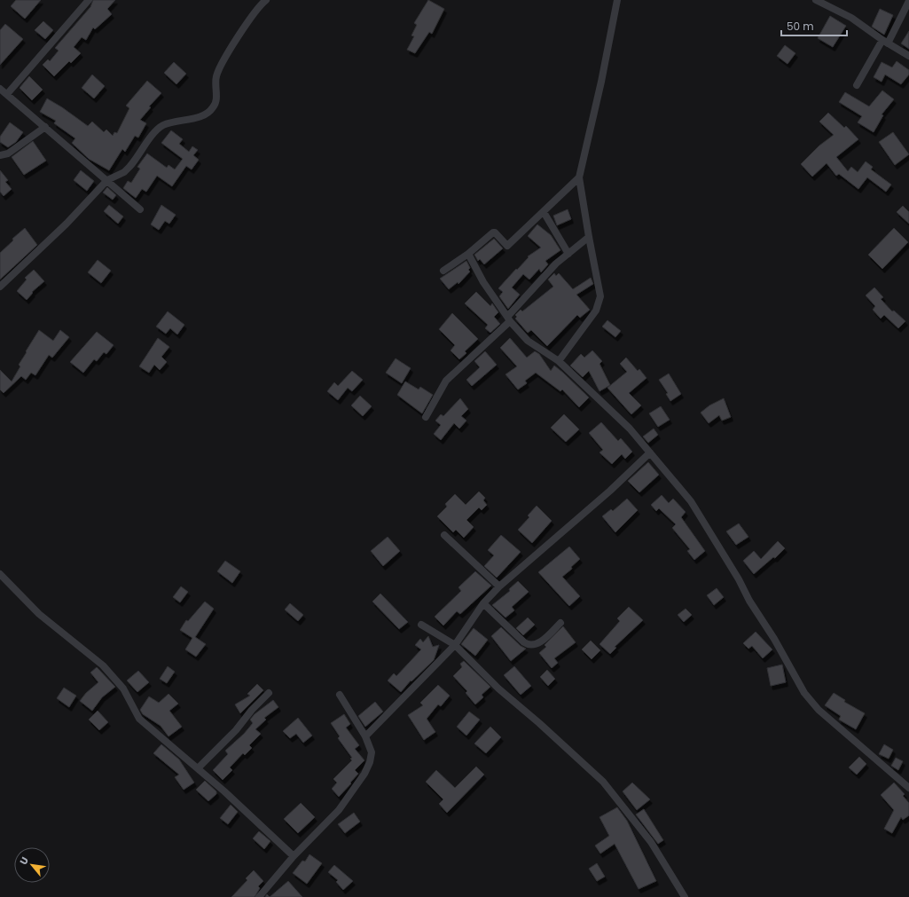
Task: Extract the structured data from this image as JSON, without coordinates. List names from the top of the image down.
{
  "scale_bar": "50 m",
  "north": "top left"
}
